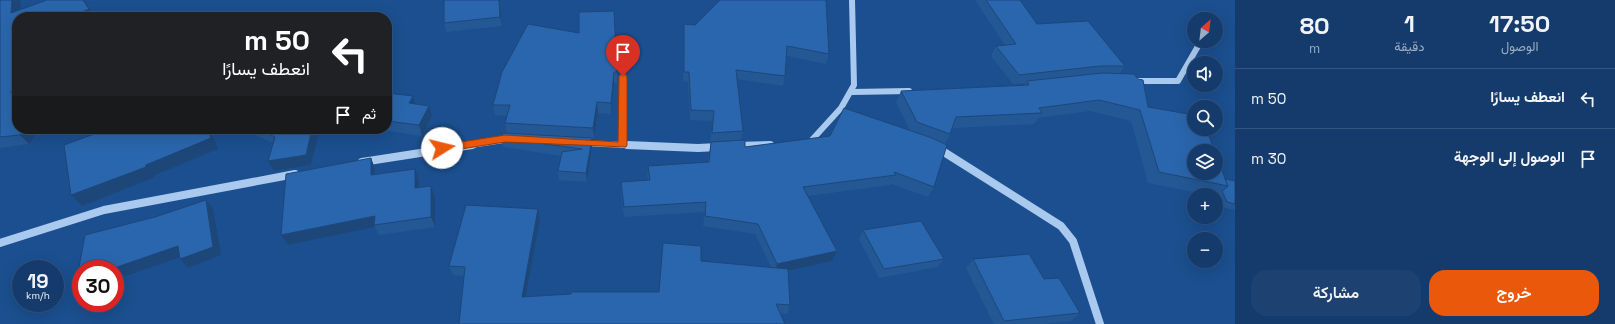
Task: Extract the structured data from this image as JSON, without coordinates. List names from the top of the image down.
{
  "north": "top right",
  "page": {
    "eta": [
      "17:50",
      "الوصول",
      "1",
      "دقيقة",
      "80",
      "m"
    ],
    "map_buttons": ["+", "−"],
    "turn": ["50 m", "انعطف يسارًا"],
    "list": [
      {
        "name": "انعطف يسارًا",
        "value": "50 m"
      },
      {
        "name": "الوصول إلى الوجهة",
        "value": "30 m"
      }
    ],
    "then": "ثم",
    "speed": "19 km/h",
    "limit": "30",
    "buttons": ["خروج", "مشاركة"]
  }
}
